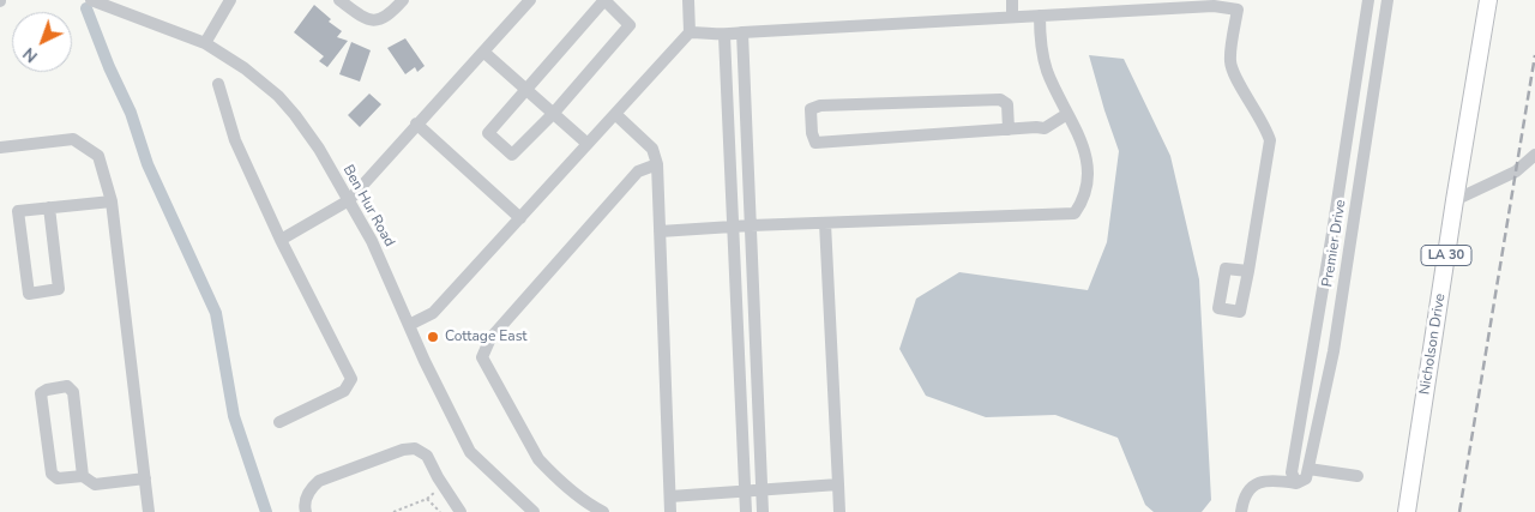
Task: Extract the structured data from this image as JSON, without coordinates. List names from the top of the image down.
{
  "streets": {
    "main road": ["LA 30", "Nicholson Drive"],
    "street": ["Ben Hur Road", "Premier Drive"]
  },
  "places": ["Cottage East"],
  "north": "bottom left"
}
